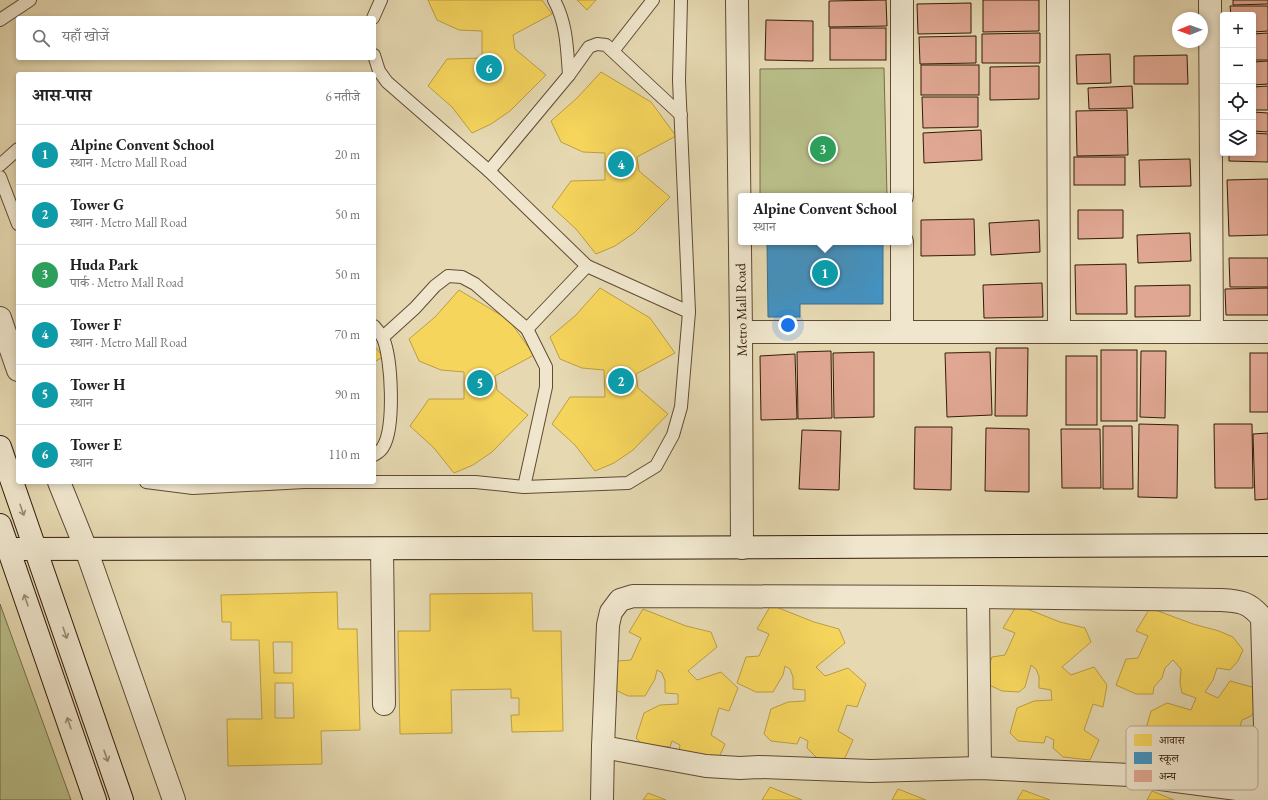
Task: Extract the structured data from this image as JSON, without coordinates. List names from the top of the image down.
{
  "streets": {
    "street": ["Metro Mall Road"]
  },
  "legend": ["आवास", "स्कूल", "अन्य"],
  "north": "left",
  "page": {
    "map_buttons": ["+", "−"],
    "search": "यहाँ खोजें",
    "pins": [
      "6",
      "3",
      "4",
      "1",
      "2",
      "5"
    ],
    "heading": ["आस-पास", "6 नतीजे"],
    "list": [
      {
        "mark": "1",
        "name": "Alpine Convent School",
        "note": "स्थान · Metro Mall Road",
        "value": "20 m"
      },
      {
        "mark": "2",
        "name": "Tower G",
        "note": "स्थान · Metro Mall Road",
        "value": "50 m"
      },
      {
        "mark": "3",
        "name": "Huda Park",
        "note": "पार्क · Metro Mall Road",
        "value": "50 m"
      },
      {
        "mark": "4",
        "name": "Tower F",
        "note": "स्थान · Metro Mall Road",
        "value": "70 m"
      },
      {
        "mark": "5",
        "name": "Tower H",
        "note": "स्थान",
        "value": "90 m"
      },
      {
        "mark": "6",
        "name": "Tower E",
        "note": "स्थान",
        "value": "110 m"
      }
    ],
    "popup": ["Alpine Convent School", "स्थान"]
  }
}
